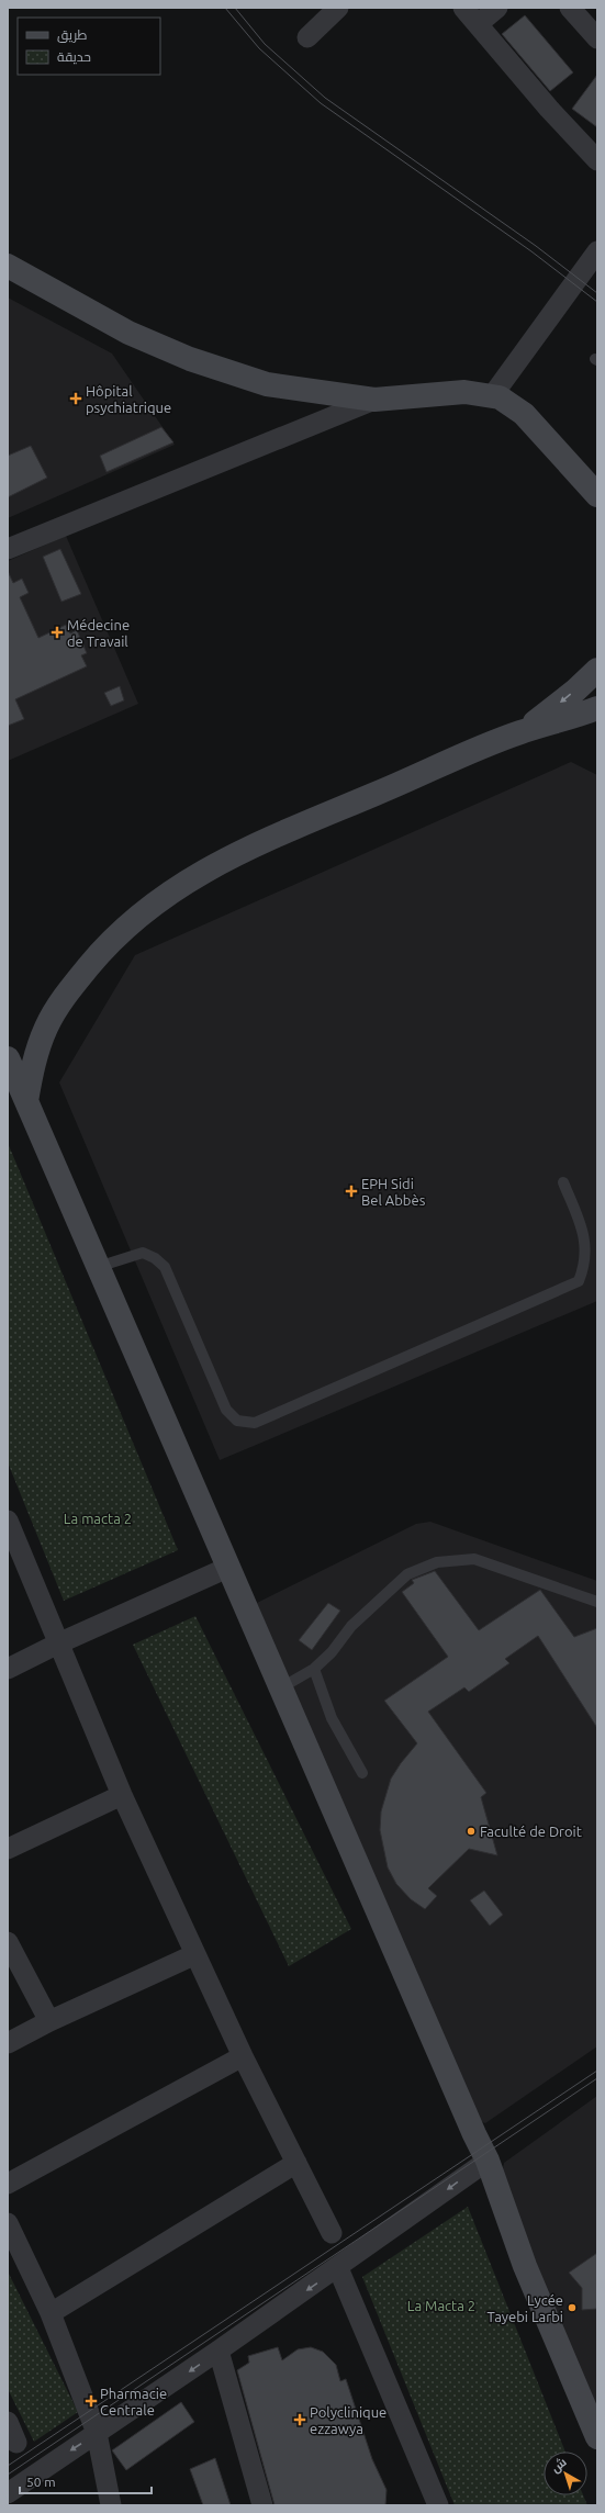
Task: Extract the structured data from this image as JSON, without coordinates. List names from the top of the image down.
{
  "parks": ["La macta 2", "La Macta 2"],
  "places": {
    "health": [
      "Hôpital psychiatrique",
      "Médecine de Travail",
      "EPH Sidi Bel Abbès",
      "Pharmacie Centrale",
      "Polyclinique ezzawya"
    ],
    "other": ["Faculté de Droit", "Lycée Tayebi Larbi"]
  },
  "legend": ["طريق", "حديقة"],
  "scale_bar": "50 m",
  "north": "top left"
}
